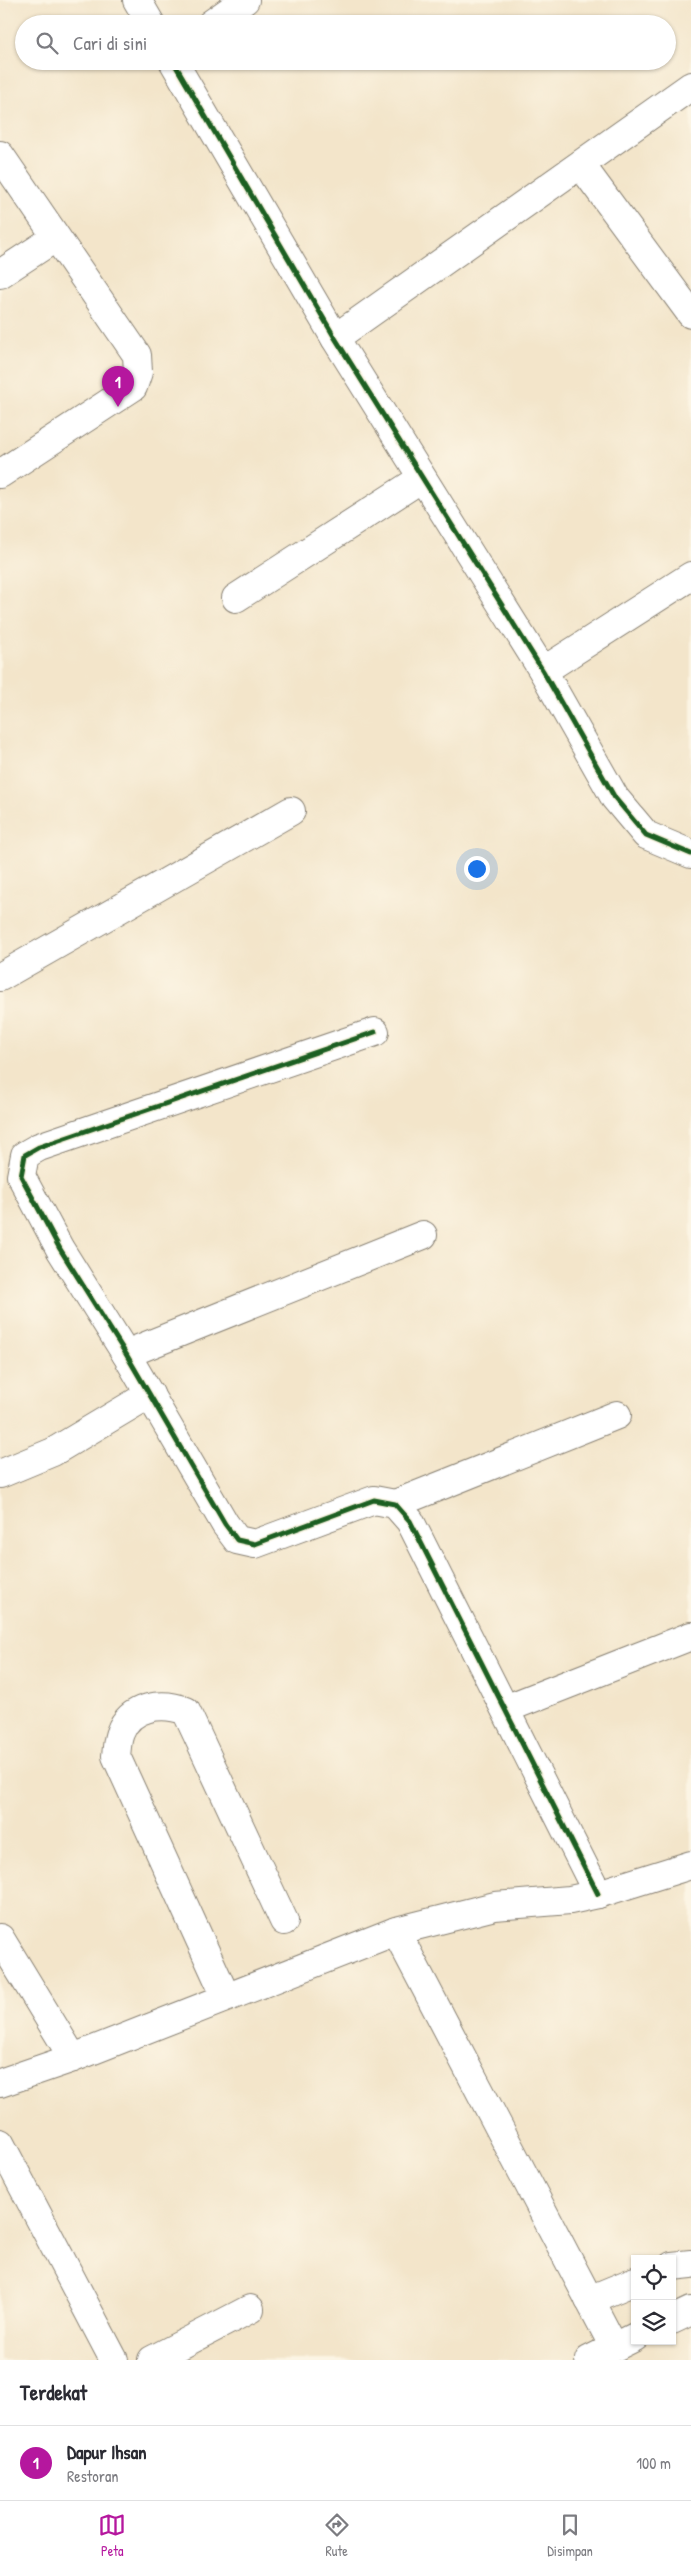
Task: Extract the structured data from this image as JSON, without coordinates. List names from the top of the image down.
{
  "page": {
    "search": "Cari di sini",
    "pins": "1",
    "heading": "Terdekat",
    "list": [
      {
        "mark": "1",
        "name": "Dapur Ihsan",
        "note": "Restoran",
        "value": "100 m"
      }
    ],
    "nav": ["Peta", "Rute", "Disimpan"]
  }
}
